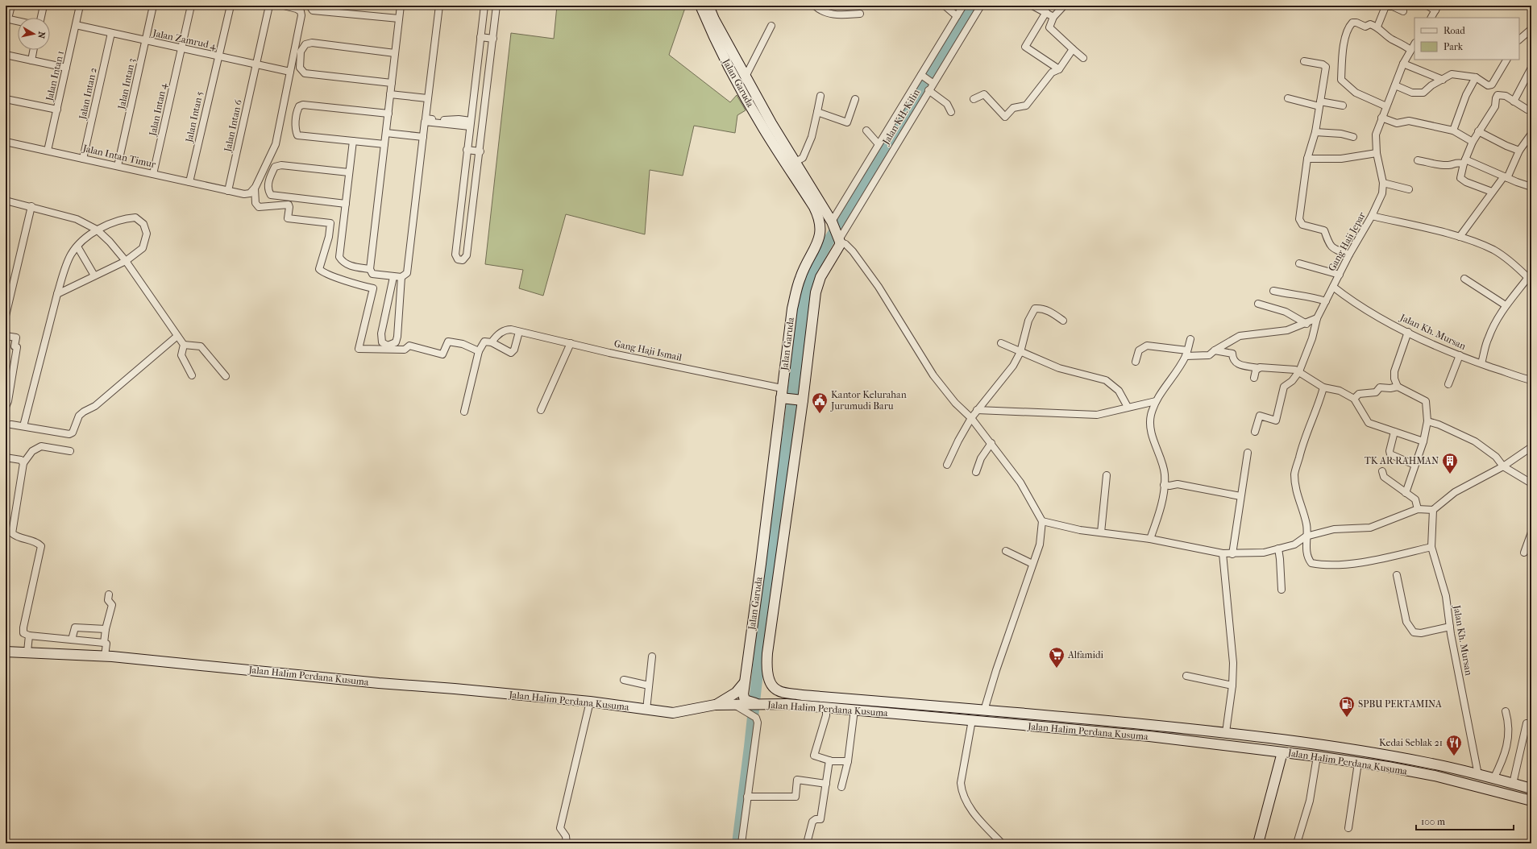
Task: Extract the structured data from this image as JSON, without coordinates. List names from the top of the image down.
{
  "streets": {
    "main road": ["Jalan Garuda", "Jalan Halim Perdana Kusuma"],
    "street": [
      "Jalan Zamrud 4",
      "Jalan Intan 1",
      "Jalan Intan 3",
      "Jalan Intan 2",
      "Jalan Intan 4",
      "Jalan Intan 5",
      "Jalan KH. Kilin",
      "Jalan Intan 6",
      "Jalan Intan Timur",
      "Gang Haji Jepar",
      "Jalan Kh. Mursan",
      "Gang Haji Ismail"
    ]
  },
  "crossings": [
    ["Jalan Zamrud 4", "Jalan Intan 1"],
    ["Jalan Zamrud 4", "Jalan Intan 3"],
    ["Jalan Zamrud 4", "Jalan Intan 2"],
    ["Jalan Zamrud 4", "Jalan Intan 4"],
    ["Jalan Zamrud 4", "Jalan Intan 5"],
    ["Jalan Zamrud 4", "Jalan Intan 6"],
    ["Jalan Intan 1", "Jalan Intan Timur"],
    ["Jalan Garuda", "Jalan KH. Kilin"],
    ["Jalan Garuda", "Gang Haji Ismail"],
    ["Jalan Garuda", "Jalan Halim Perdana Kusuma"],
    ["Jalan Intan 3", "Jalan Intan Timur"],
    ["Jalan Intan 2", "Jalan Intan Timur"],
    ["Jalan Intan 4", "Jalan Intan Timur"],
    ["Jalan Intan 5", "Jalan Intan Timur"],
    ["Jalan Intan 6", "Jalan Intan Timur"],
    ["Gang Haji Jepar", "Jalan Kh. Mursan"],
    ["Jalan Kh. Mursan", "Jalan Halim Perdana Kusuma"]
  ],
  "places": {
    "public building": ["Kantor Kelurahan Jurumudi Baru"],
    "building": ["TK AR RAHMAN"],
    "supermarket": ["Alfamidi"],
    "fuel station": ["SPBU PERTAMINA"],
    "restaurant": ["Kedai Seblak 21"]
  },
  "legend": ["Road", "Park"],
  "scale_bar": "100 m",
  "north": "right"
}
